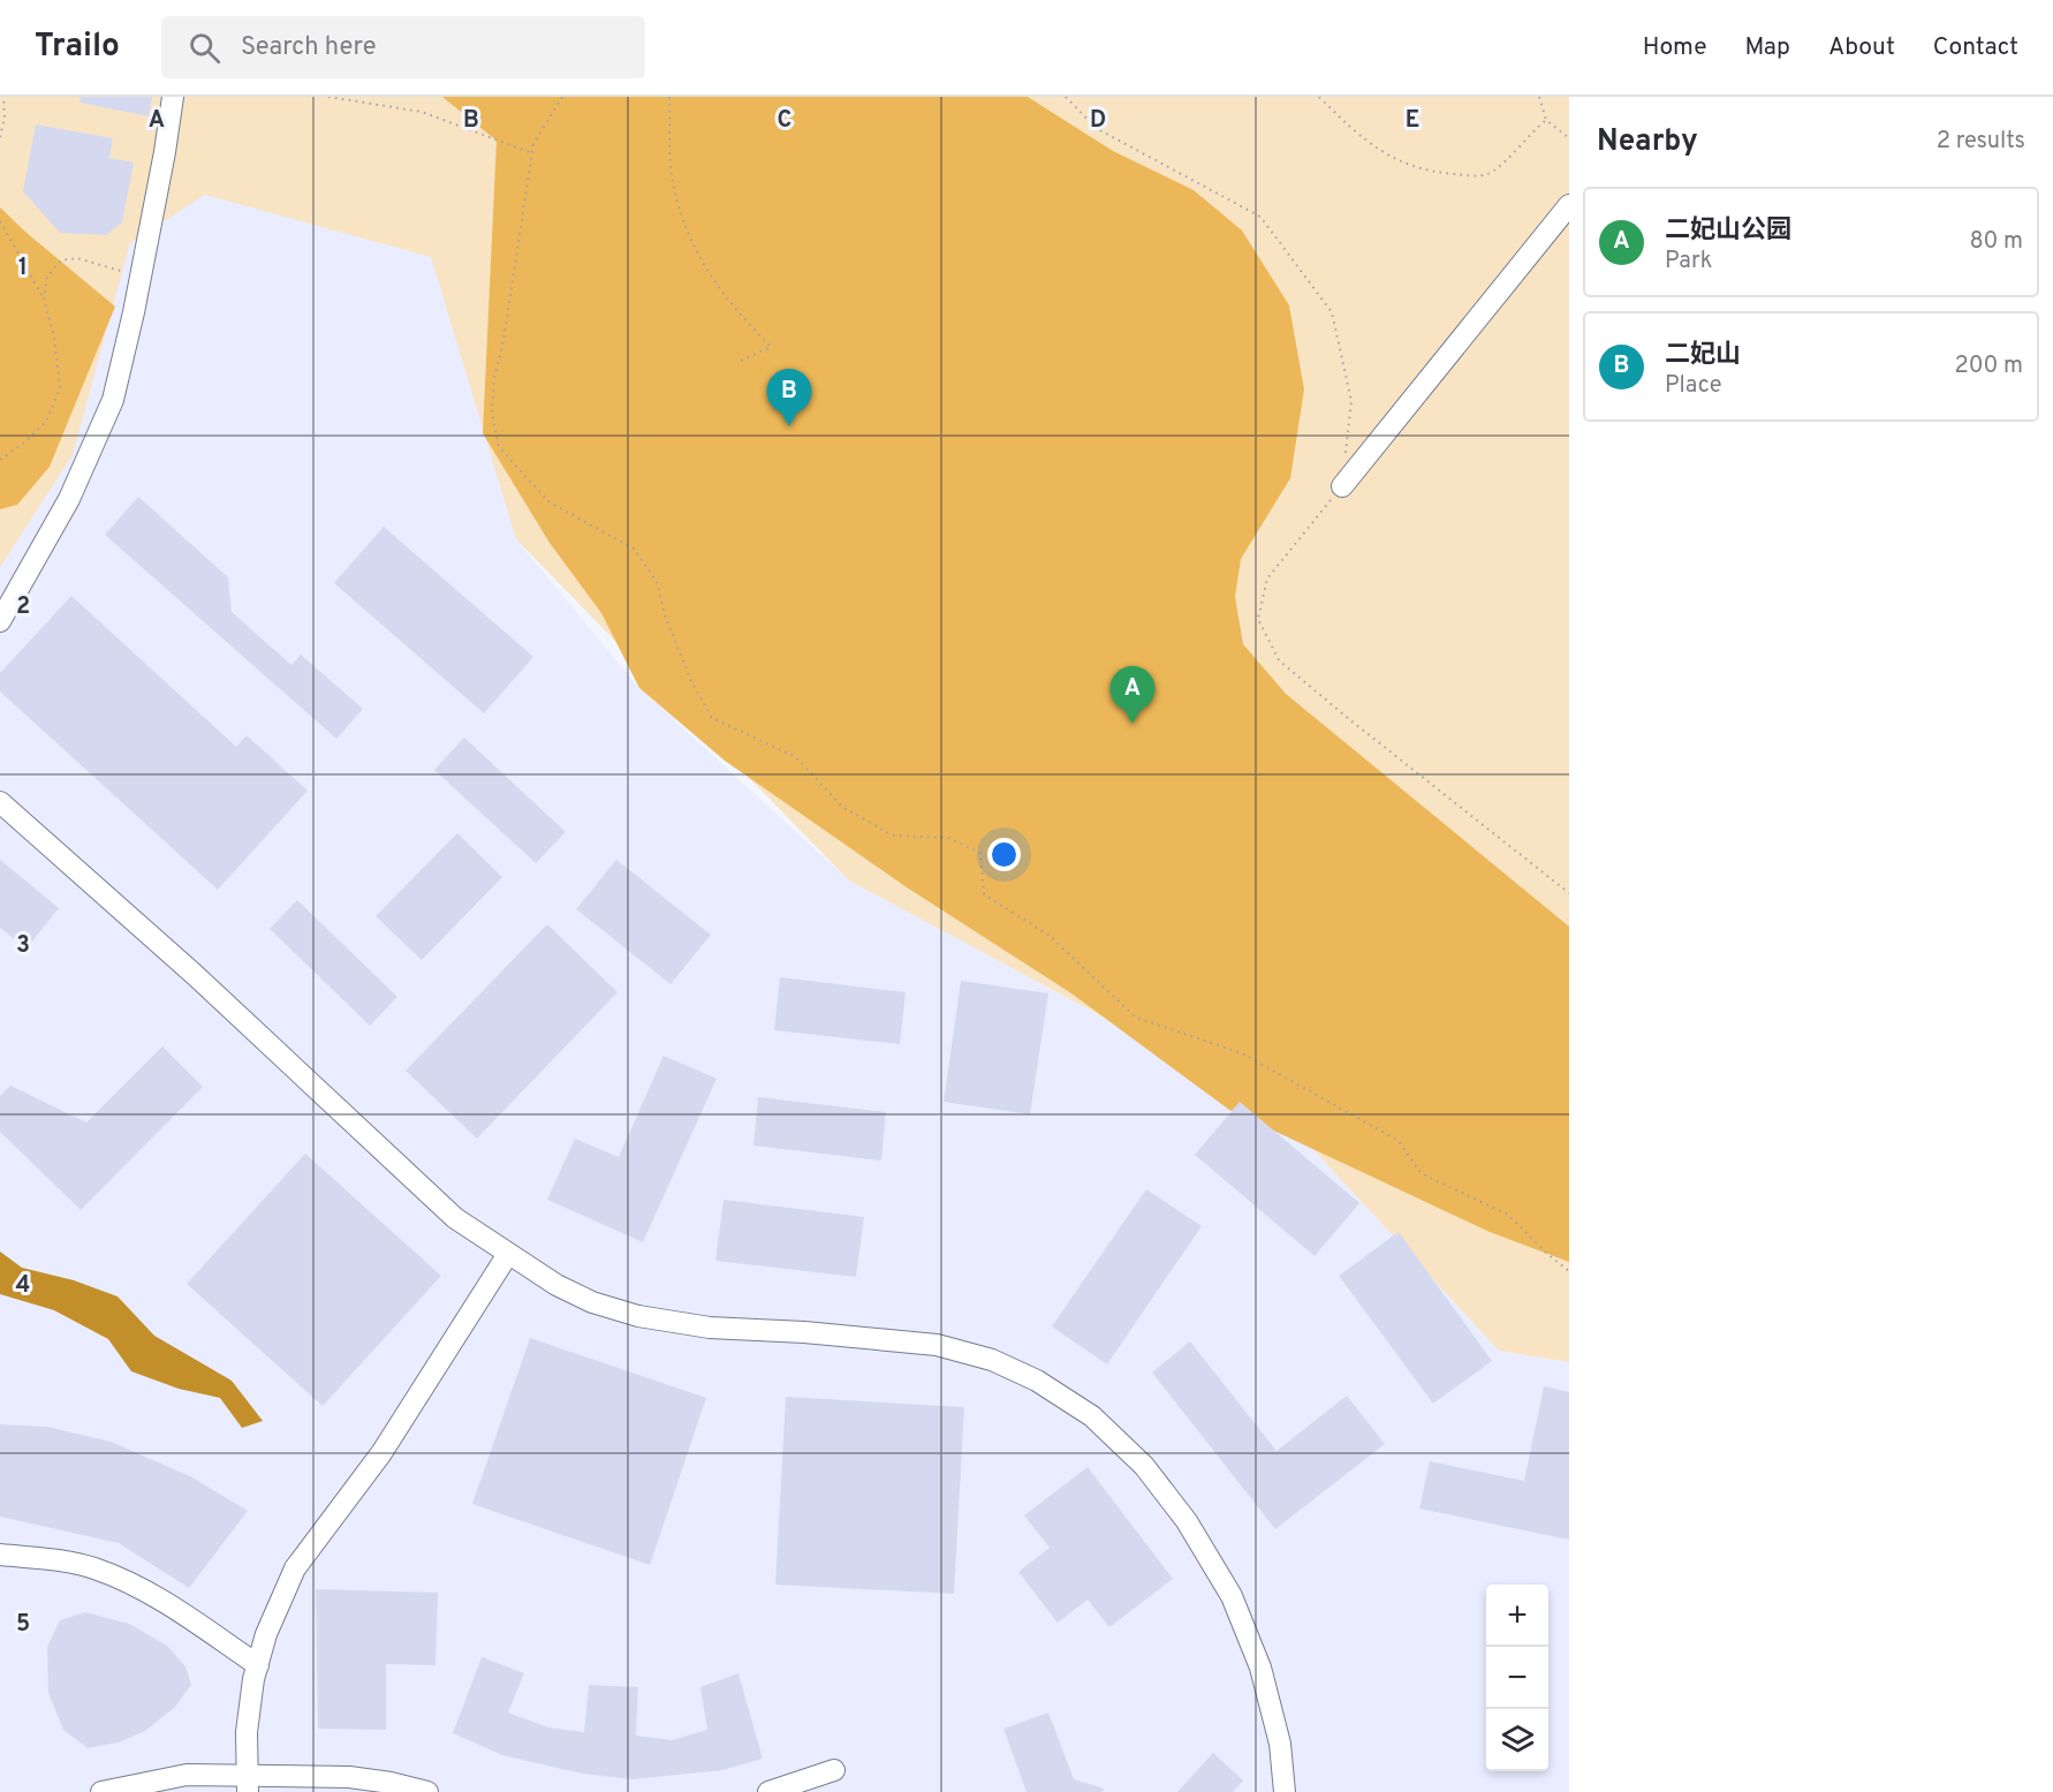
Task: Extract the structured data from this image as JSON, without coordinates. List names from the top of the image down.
{
  "page": {
    "header": "Trailo",
    "search": "Search here",
    "nav": [
      "Home",
      "Map",
      "About",
      "Contact"
    ],
    "heading": ["Nearby", "2 results"],
    "list": [
      {
        "mark": "A",
        "name": "二妃山公园",
        "note": "Park",
        "value": "80 m"
      },
      {
        "mark": "B",
        "name": "二妃山",
        "note": "Place",
        "value": "200 m"
      }
    ],
    "pins": ["B", "A"],
    "map_buttons": ["+", "−"]
  },
  "grid": {
    "columns": [
      "A",
      "B",
      "C",
      "D",
      "E"
    ],
    "rows": [
      "1",
      "2",
      "3",
      "4",
      "5"
    ]
  }
}
